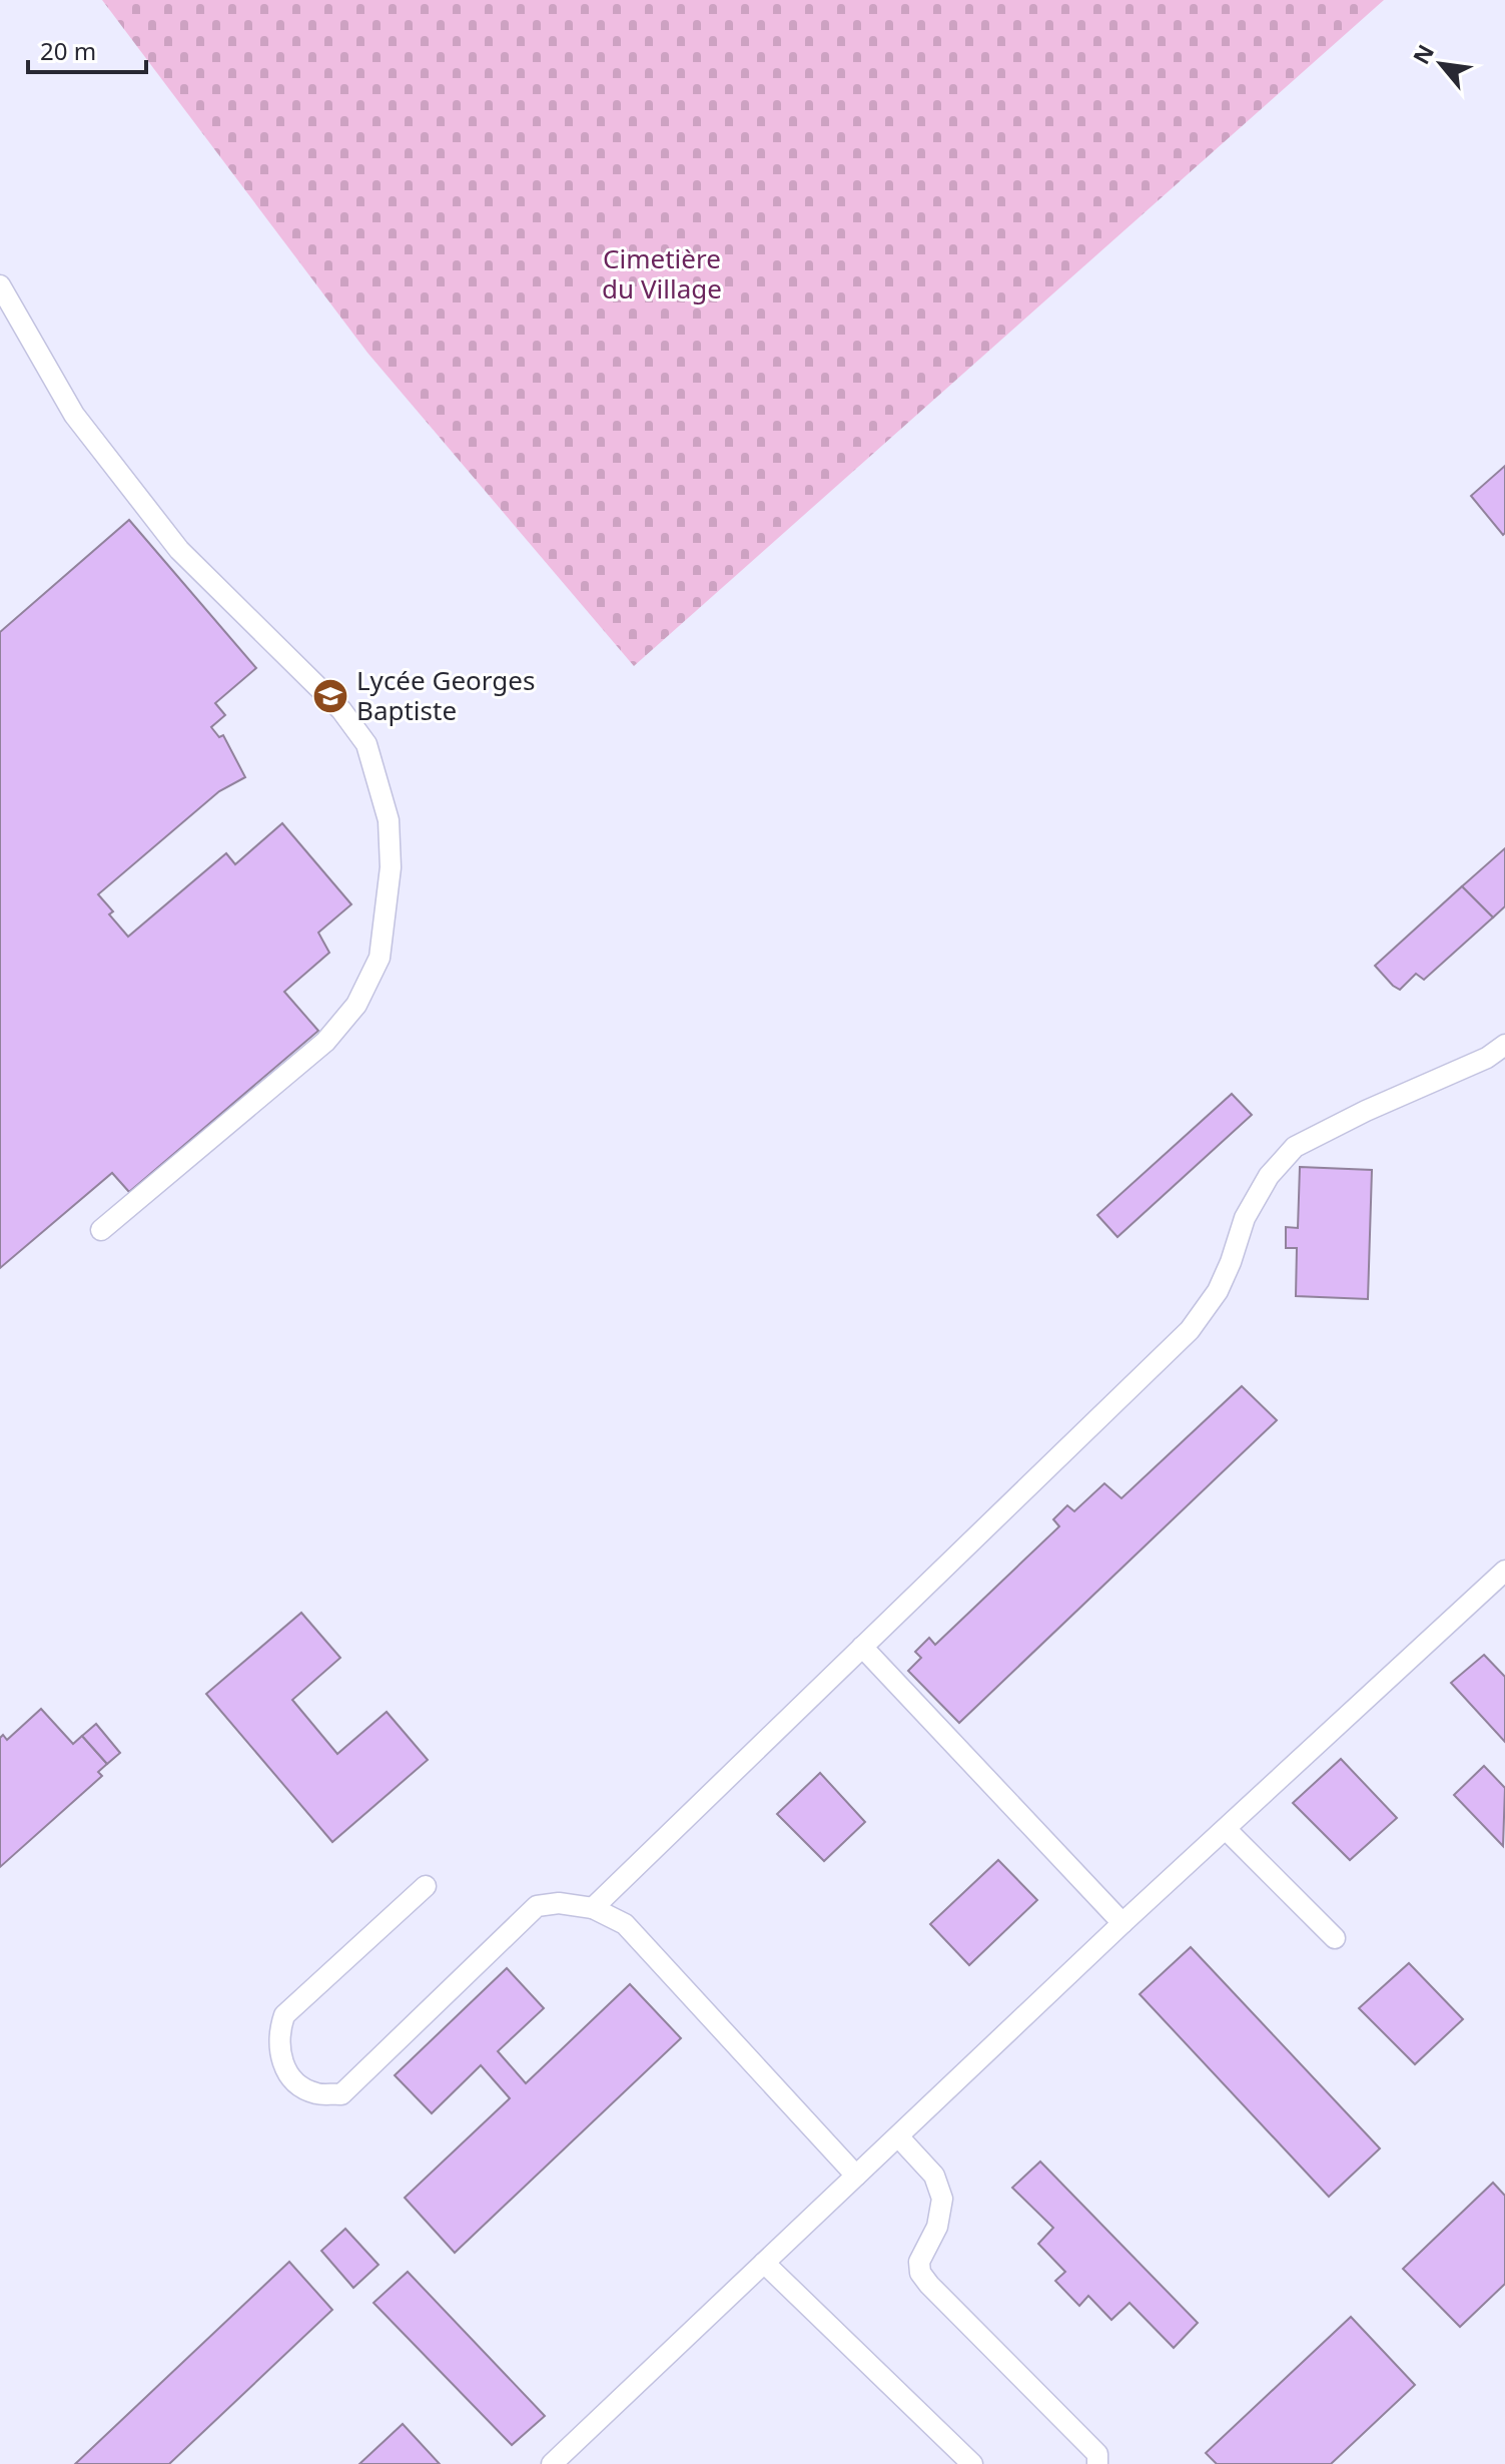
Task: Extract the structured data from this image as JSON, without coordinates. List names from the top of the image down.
{
  "parks": ["Cimetière du Village"],
  "places": {
    "school or university": ["Lycée Georges Baptiste"]
  },
  "scale_bar": "20 m",
  "north": "top left"
}
